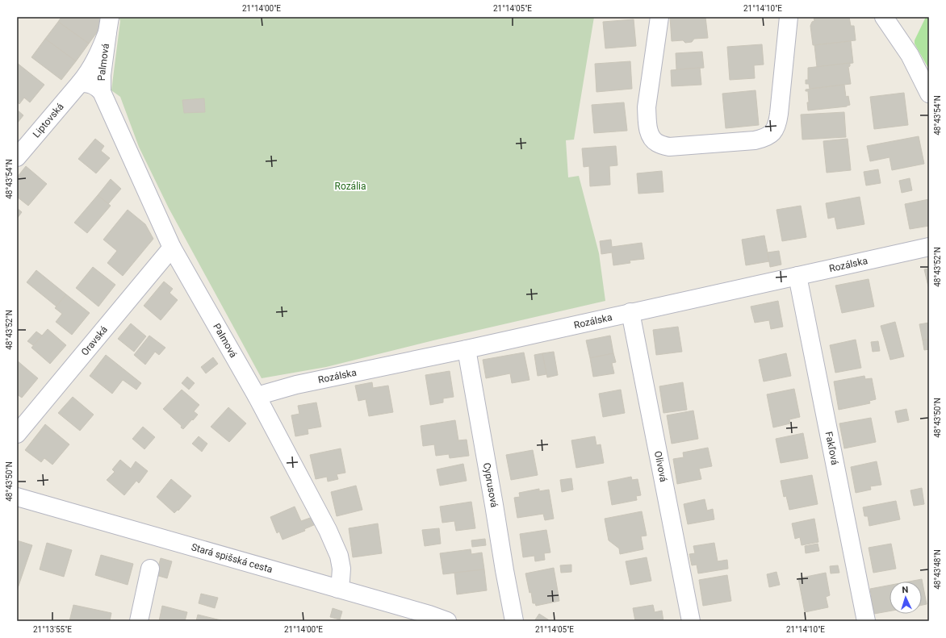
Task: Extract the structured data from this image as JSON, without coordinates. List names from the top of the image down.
{
  "streets": {
    "street": [
      "Palmová",
      "Liptovská",
      "Rozálska",
      "Oravská",
      "Fakľová",
      "Olivová",
      "Cyprusová",
      "Stará spišská cesta"
    ]
  },
  "crossings": [
    ["Palmová", "Liptovská"],
    ["Palmová", "Rozálska"],
    ["Palmová", "Oravská"],
    ["Palmová", "Stará spišská cesta"],
    ["Rozálska", "Fakľová"],
    ["Rozálska", "Olivová"],
    ["Rozálska", "Cyprusová"]
  ],
  "parks": ["Rozália"],
  "north": "top",
  "coordinates": [
    "21°14'00\"E",
    "21°14'05\"E",
    "21°14'10\"E",
    "48°43'54\"N",
    "48°43'52\"N",
    "48°43'50\"N",
    "48°43'48\"N",
    "21°13'55\"E"
  ]
}
